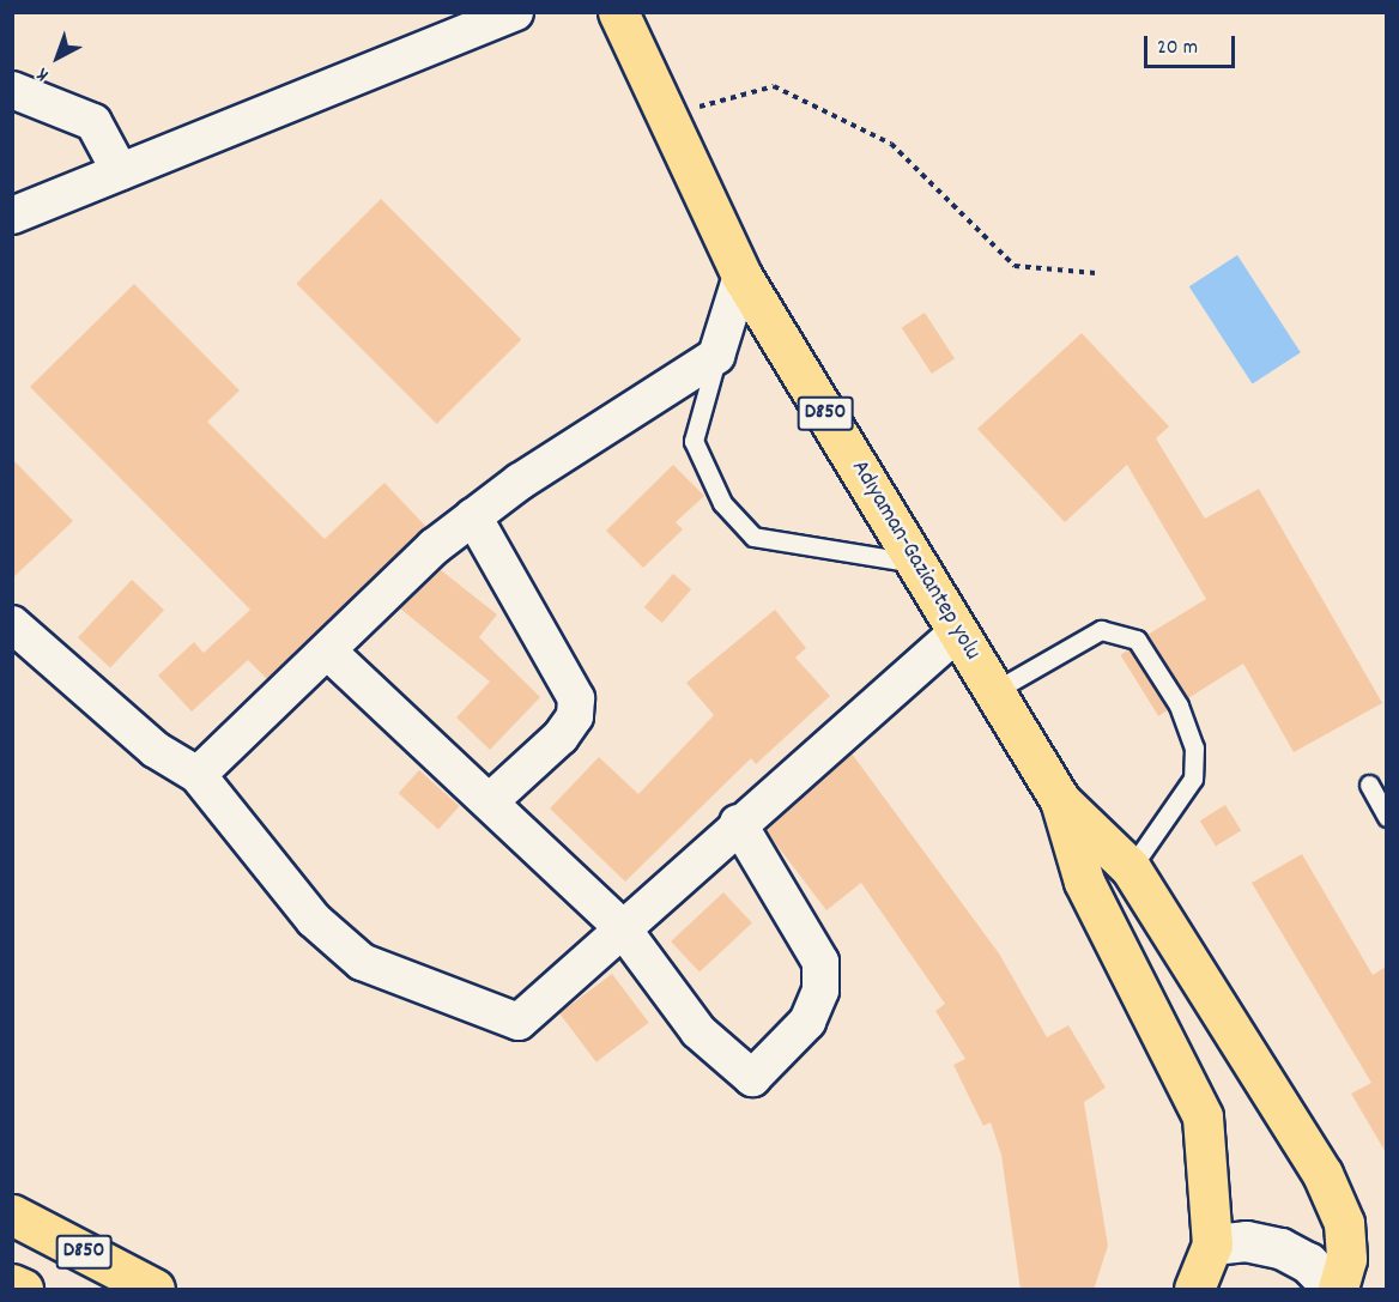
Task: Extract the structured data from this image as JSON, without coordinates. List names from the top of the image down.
{
  "streets": {
    "main road": ["D850", "Adıyaman-Gaziantep yolu"]
  },
  "scale_bar": "20 m",
  "north": "bottom left"
}
